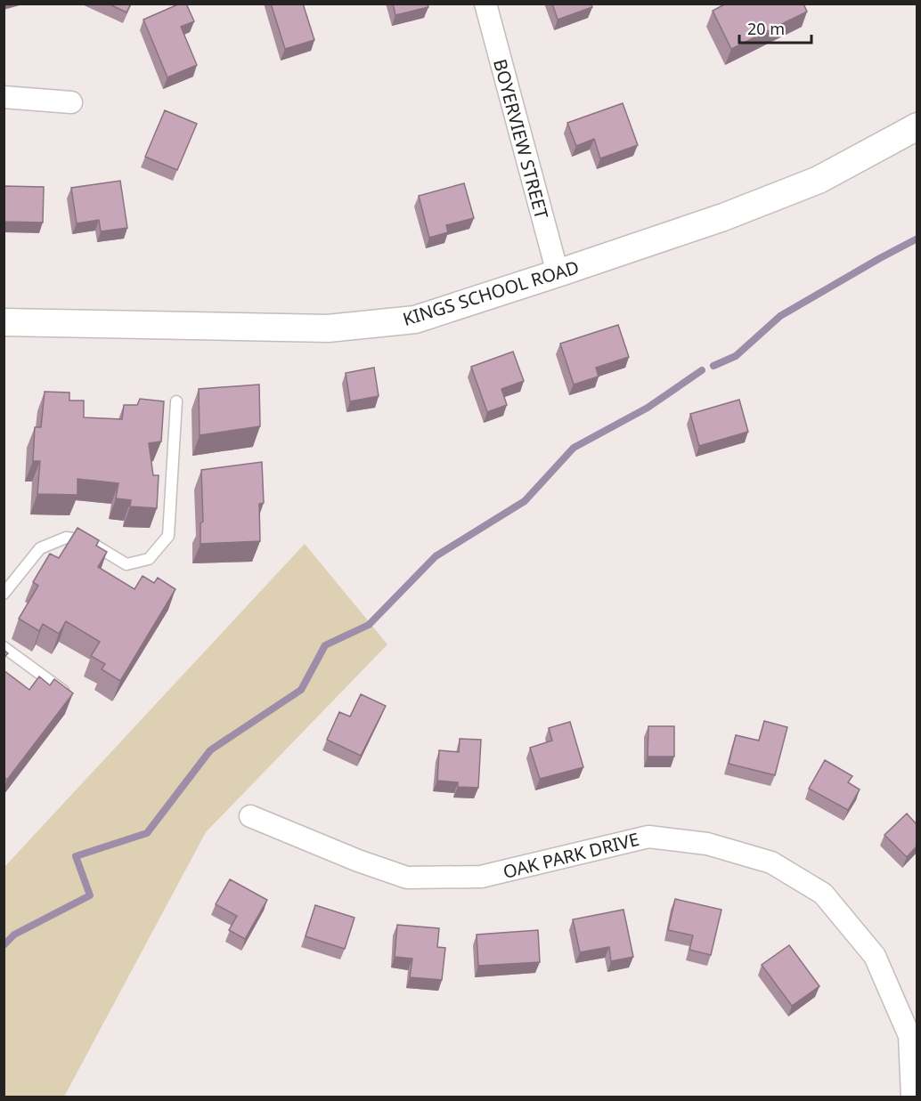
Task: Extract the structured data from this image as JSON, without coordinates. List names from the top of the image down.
{
  "streets": {
    "street": ["BOYERVIEW STREET", "KINGS SCHOOL ROAD", "OAK PARK DRIVE"]
  },
  "crossings": [
    ["BOYERVIEW STREET", "KINGS SCHOOL ROAD"]
  ],
  "scale_bar": "20 m"
}
